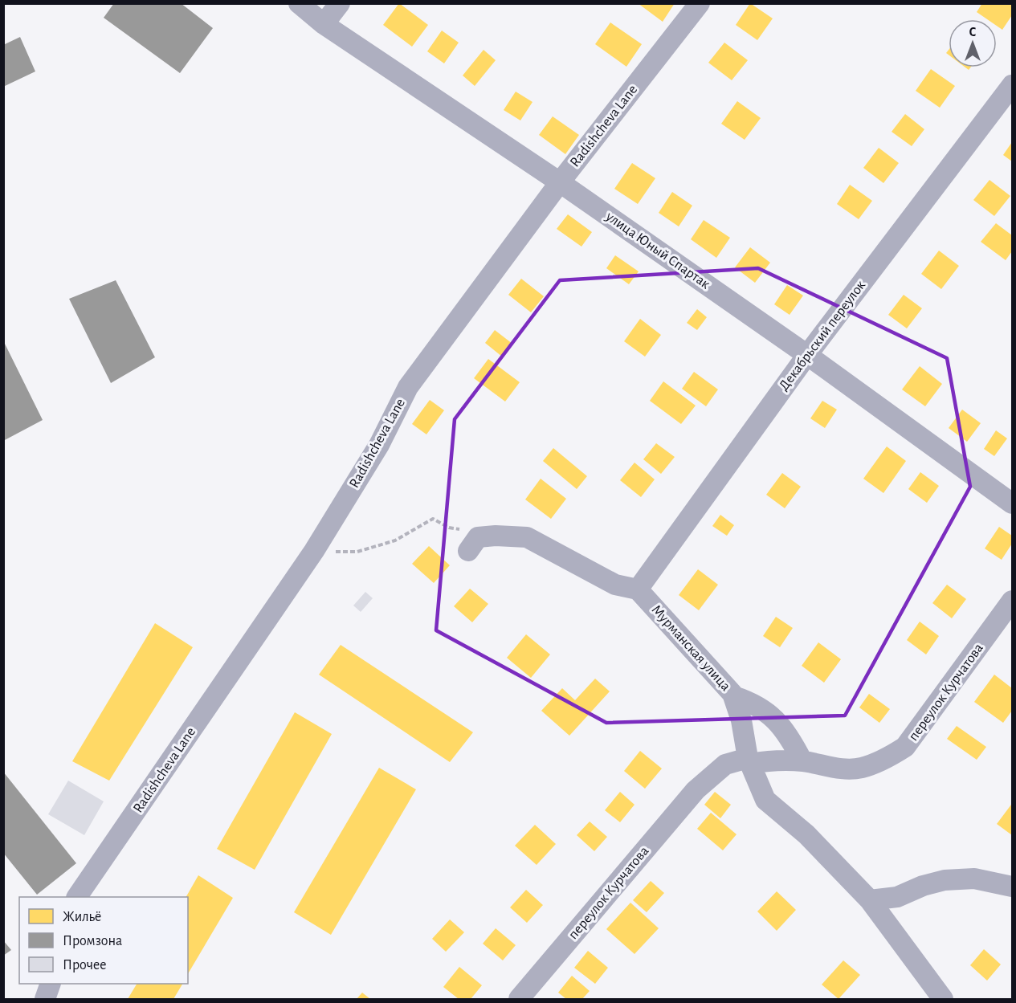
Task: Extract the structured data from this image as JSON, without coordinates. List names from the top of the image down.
{
  "streets": {
    "street": [
      "Radishcheva Lane",
      "улица Юный Спартак",
      "Декабрьский переулок",
      "Мурманская улица",
      "переулок Курчатова"
    ]
  },
  "crossings": [
    ["Radishcheva Lane", "улица Юный Спартак"],
    ["улица Юный Спартак", "Декабрьский переулок"],
    ["Декабрьский переулок", "Мурманская улица"],
    ["Мурманская улица", "переулок Курчатова"]
  ],
  "legend": ["Жильё", "Промзона", "Прочее"],
  "north": "top"
}
